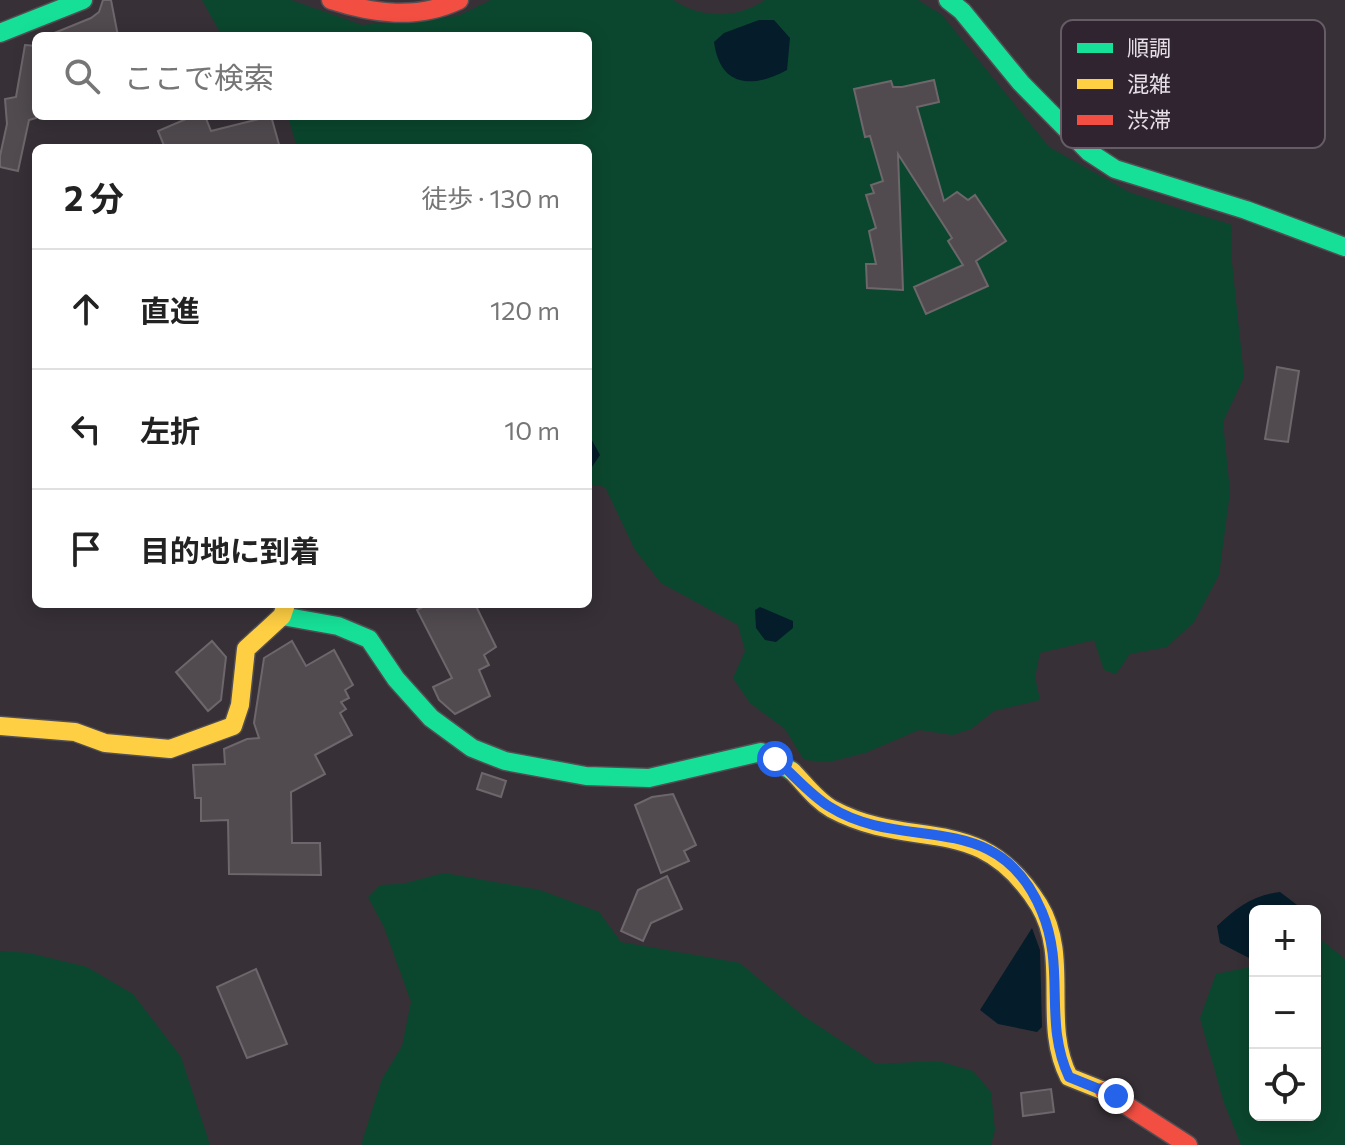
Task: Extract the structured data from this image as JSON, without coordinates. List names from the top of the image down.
{
  "legend": ["順調", "混雑", "渋滞"],
  "page": {
    "search": "ここで検索",
    "heading": ["2 分", "徒歩 · 130 m"],
    "list": [
      ["直進", "120 m"],
      ["左折", "10 m"],
      "目的地に到着"
    ],
    "map_buttons": ["+", "−"]
  }
}
